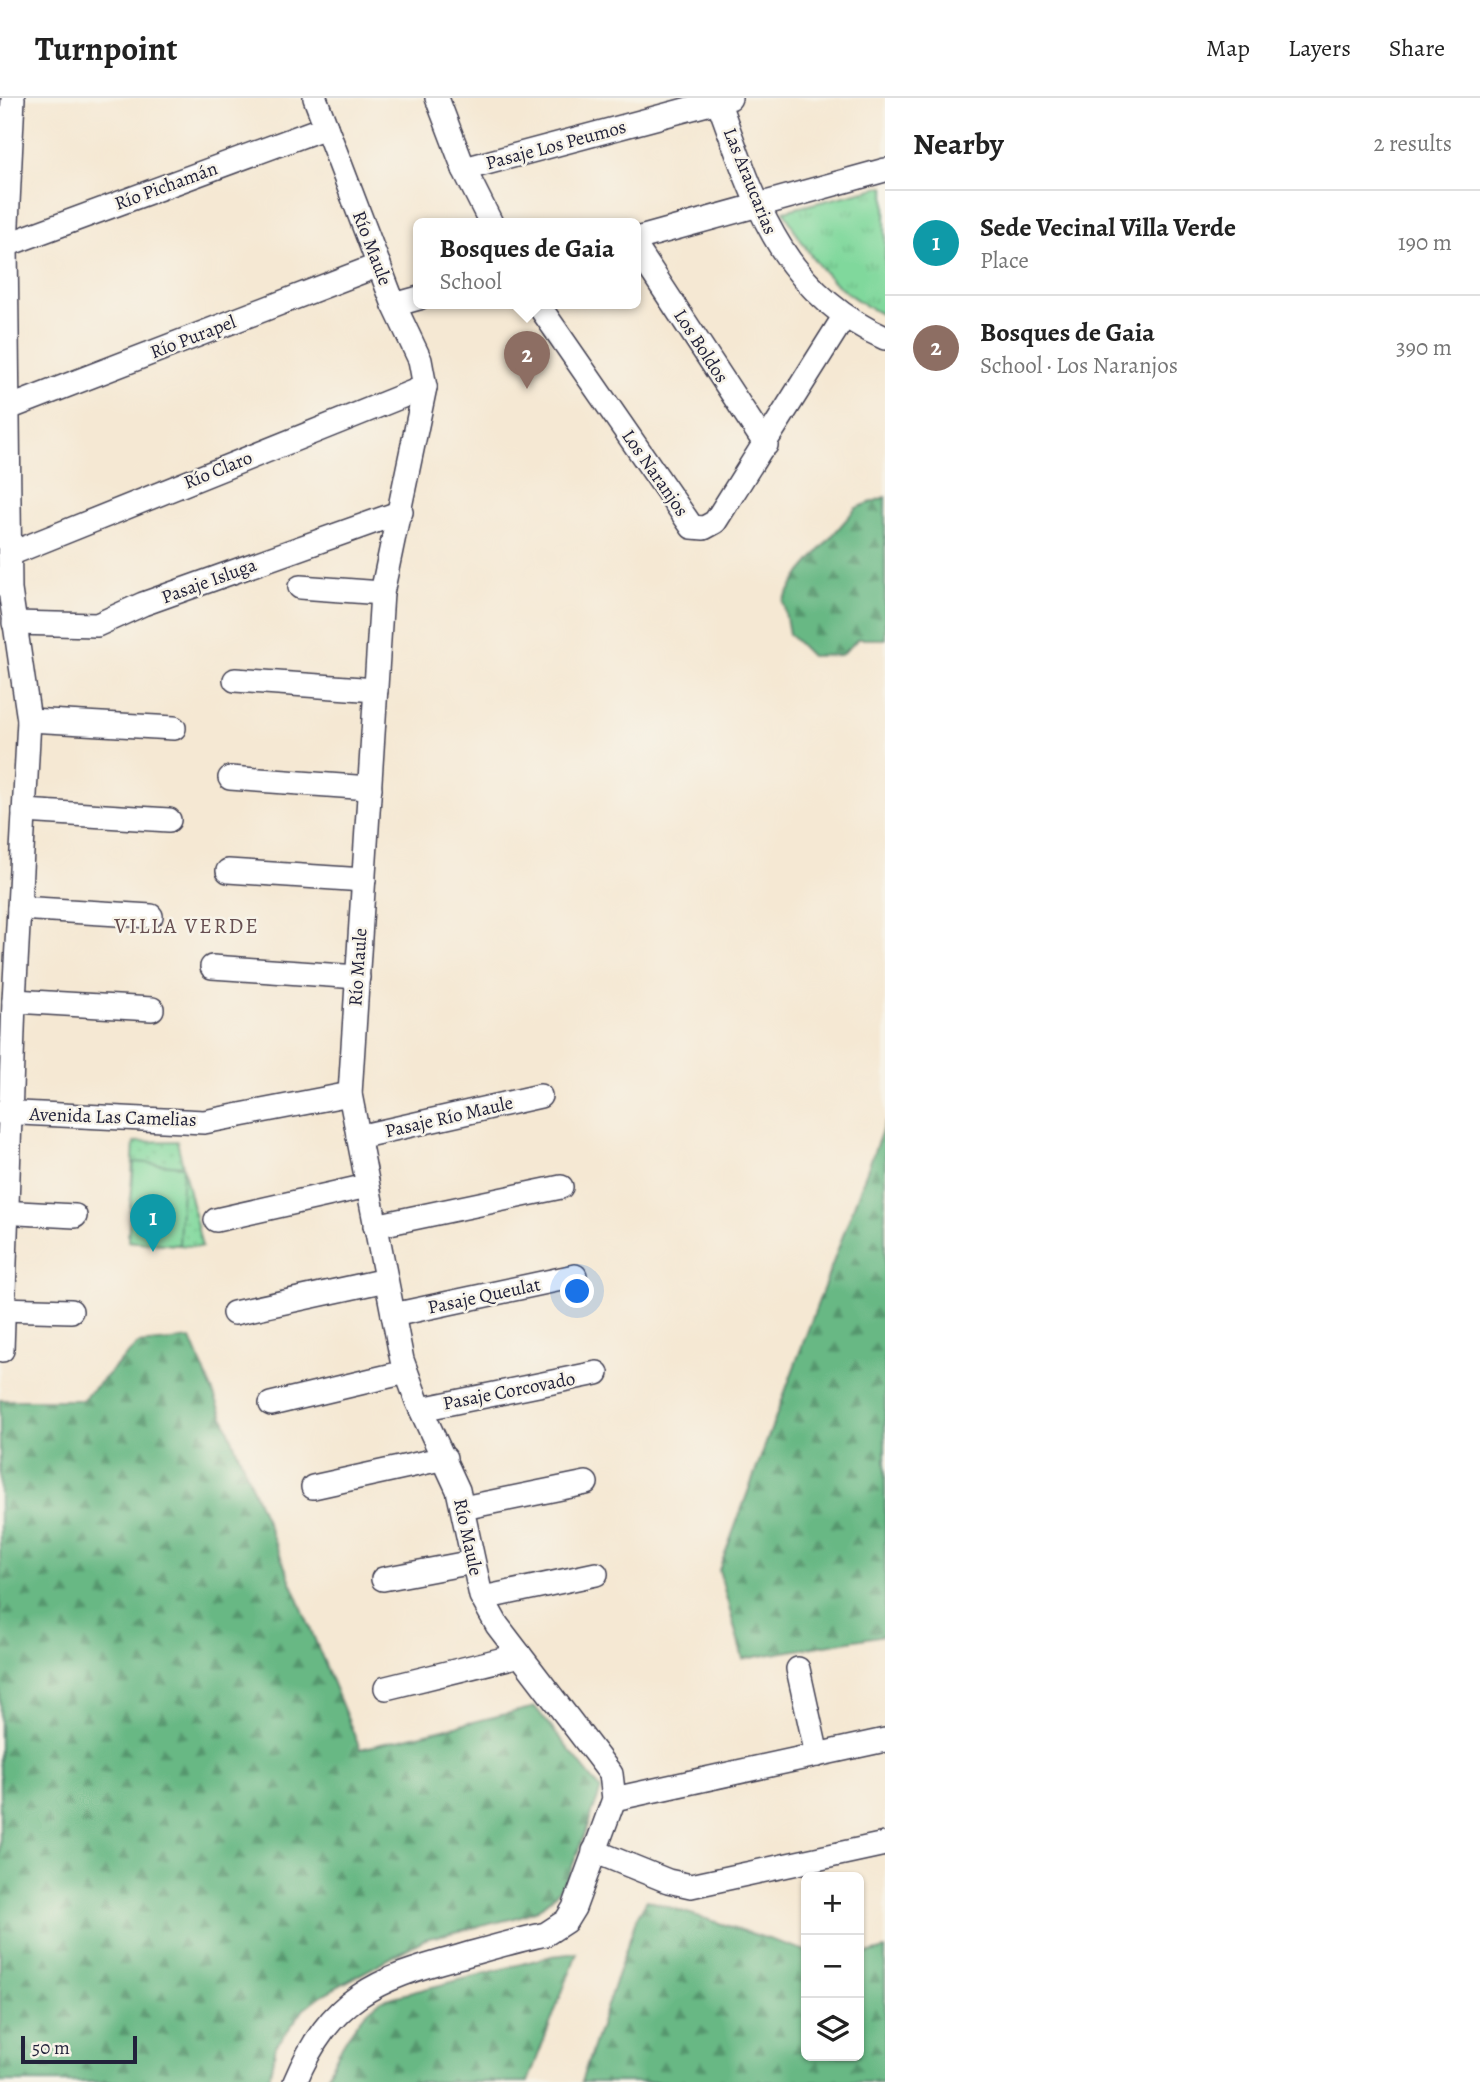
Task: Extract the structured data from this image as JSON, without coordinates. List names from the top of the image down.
{
  "streets": {
    "street": [
      "Pasaje Los Peumos",
      "Las Araucarias",
      "Río Pichamán",
      "Río Maule",
      "Río Purapel",
      "Los Boldos",
      "Río Claro",
      "Los Naranjos",
      "Pasaje Isluga",
      "Avenida Las Camelias",
      "Pasaje Río Maule",
      "Pasaje Queulat",
      "Pasaje Corcovado"
    ]
  },
  "crossings": [
    ["Pasaje Los Peumos", "Las Araucarias"],
    ["Las Araucarias", "Los Naranjos"],
    ["Río Pichamán", "Río Maule"],
    ["Río Maule", "Río Purapel"],
    ["Río Maule", "Río Claro"],
    ["Río Maule", "Pasaje Isluga"],
    ["Río Maule", "Avenida Las Camelias"],
    ["Río Maule", "Pasaje Río Maule"],
    ["Río Maule", "Pasaje Queulat"],
    ["Río Maule", "Pasaje Corcovado"],
    ["Los Boldos", "Los Naranjos"]
  ],
  "districts": ["VILLA VERDE"],
  "scale_bar": "50 m",
  "page": {
    "header": "Turnpoint",
    "nav": ["Map", "Layers", "Share"],
    "heading": ["Nearby", "2 results"],
    "list": [
      {
        "mark": "1",
        "name": "Sede Vecinal Villa Verde",
        "note": "Place",
        "value": "190 m"
      },
      {
        "mark": "2",
        "name": "Bosques de Gaia",
        "note": "School · Los Naranjos",
        "value": "390 m"
      }
    ],
    "popup": ["Bosques de Gaia", "School"],
    "pins": ["2", "1"],
    "map_buttons": ["+", "−"],
    "scale": "50 m"
  }
}
